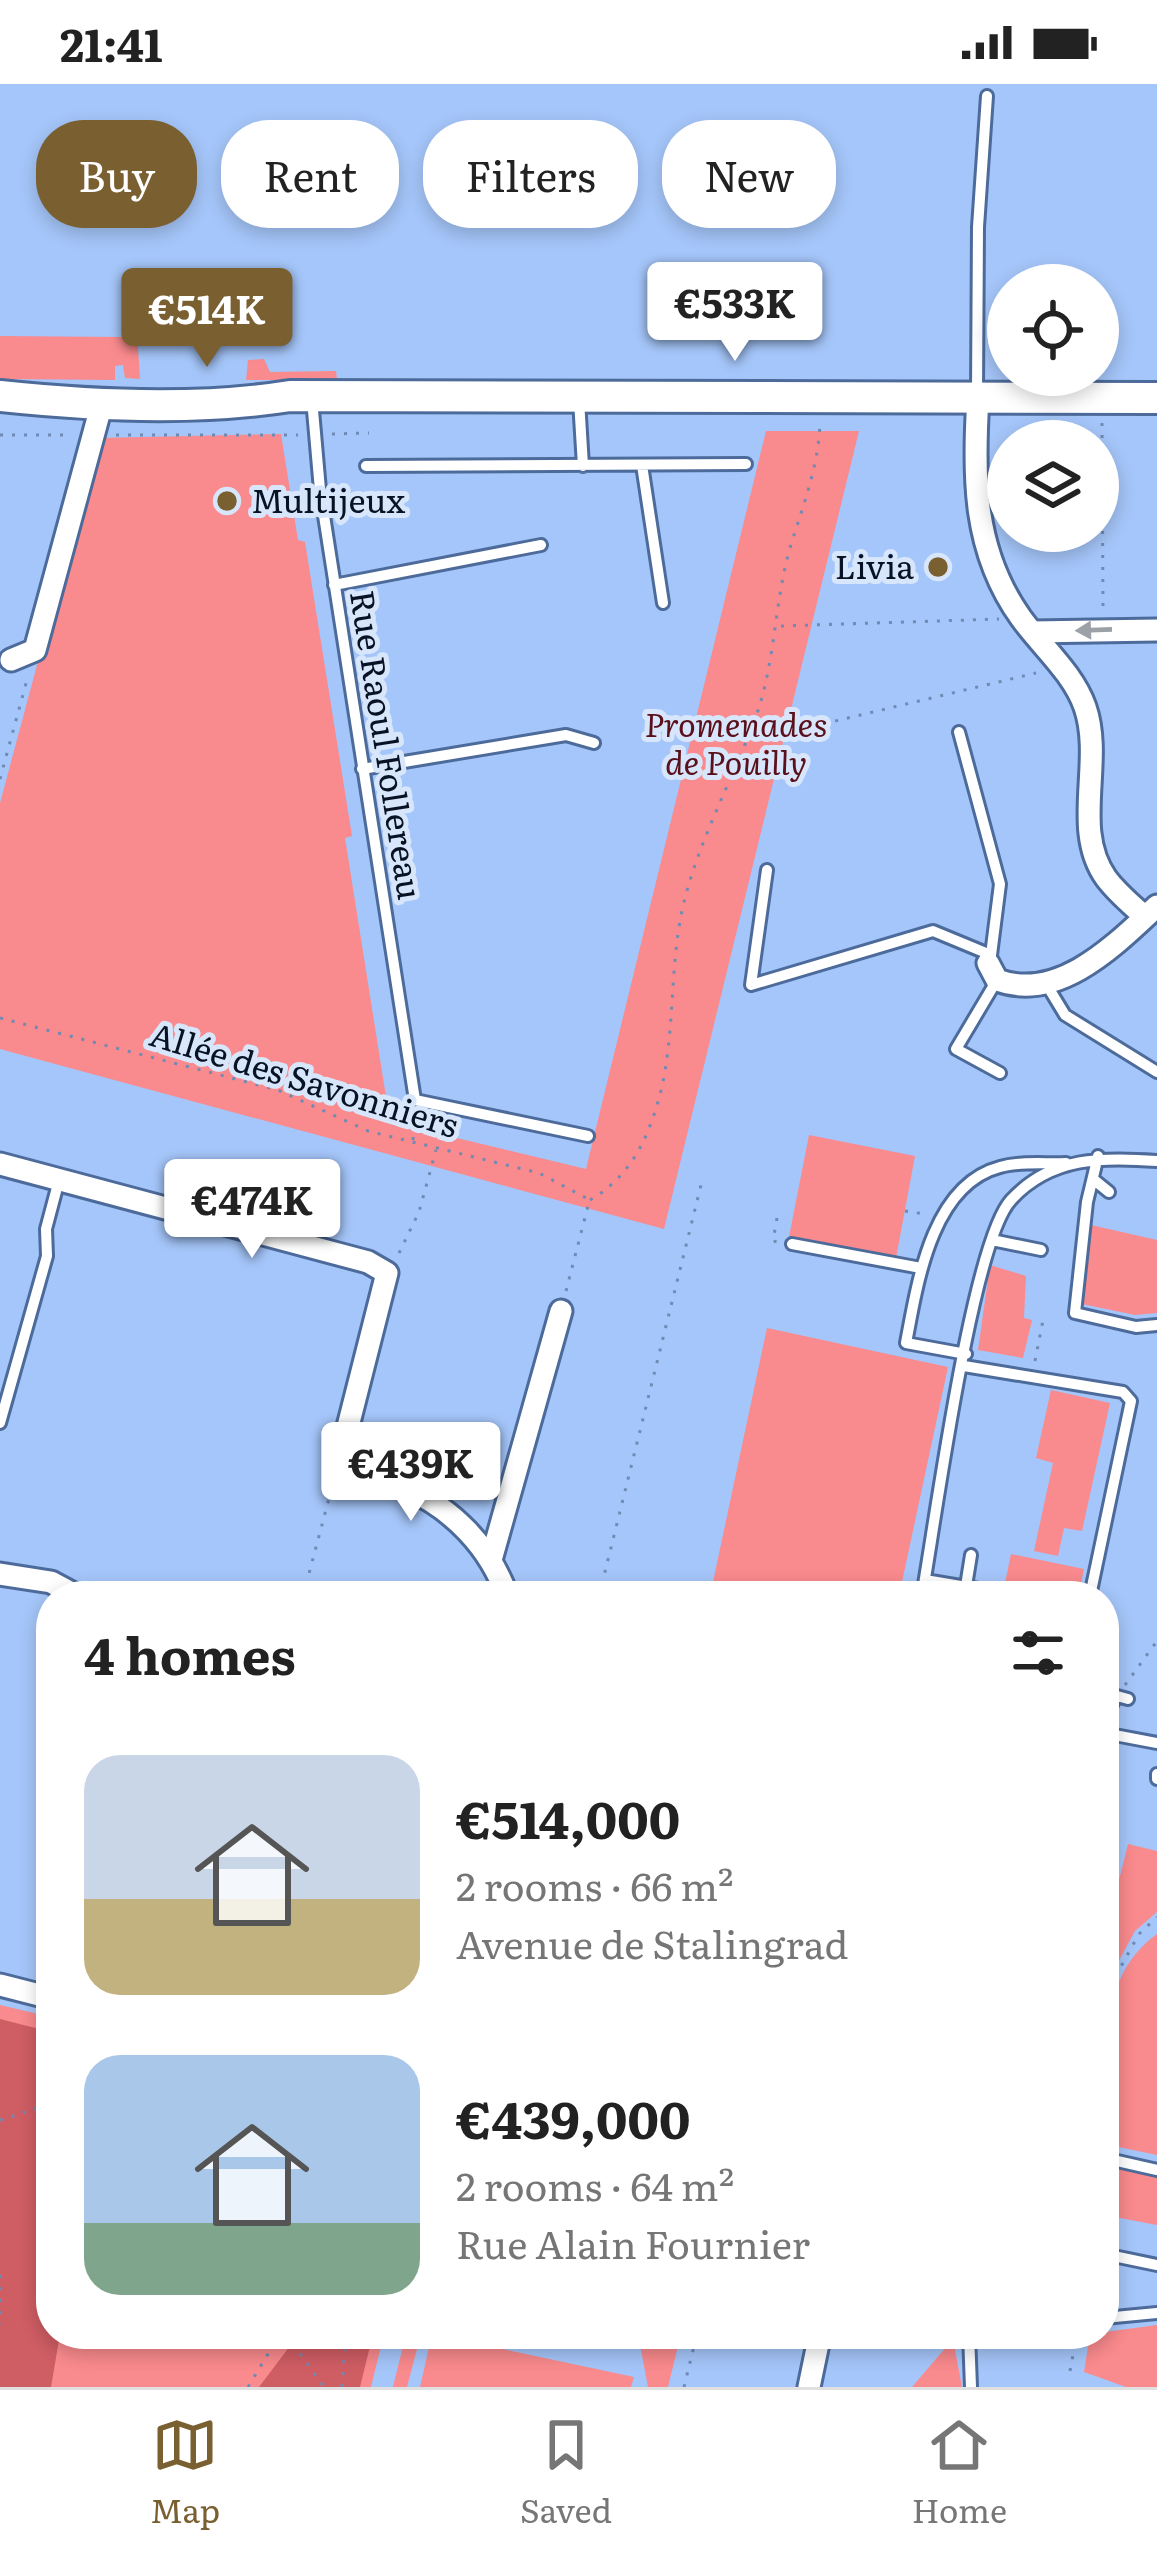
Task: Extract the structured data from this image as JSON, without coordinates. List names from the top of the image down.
{
  "streets": {
    "lane": ["Rue Raoul Follereau"],
    "path": ["Allée des Savonniers"]
  },
  "parks": ["Promenades de Pouilly"],
  "places": ["Multijeux", "Livia"],
  "page": {
    "status": "21:41",
    "chip": [
      "Buy",
      "Rent",
      "Filters",
      "New"
    ],
    "price": [
      "€533K",
      "€514K",
      "€474K",
      "€439K"
    ],
    "heading": "4 homes",
    "list": [
      {
        "name": "€514,000",
        "note": "2 rooms · 66 m² · Avenue de Stalingrad"
      },
      {
        "name": "€439,000",
        "note": "2 rooms · 64 m² · Rue Alain Fournier"
      }
    ],
    "tabs": ["Map", "Saved", "Home"]
  }
}
